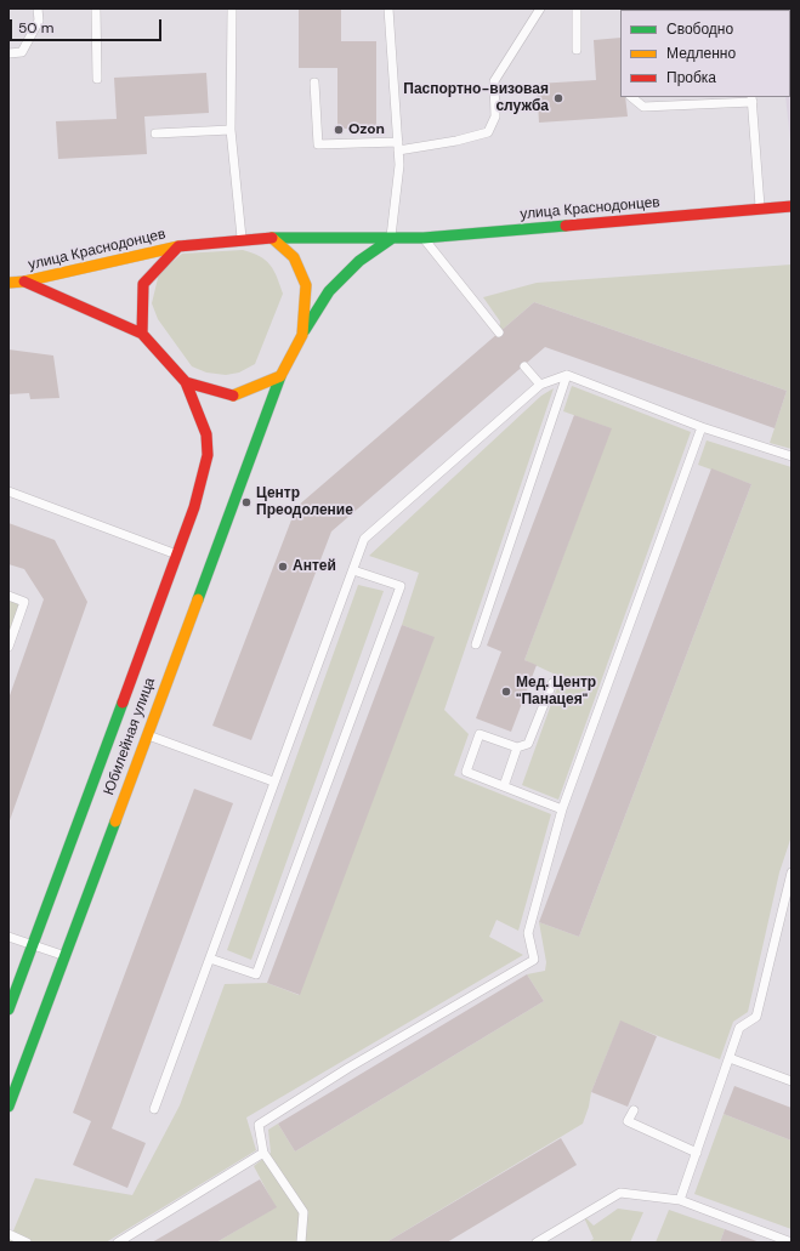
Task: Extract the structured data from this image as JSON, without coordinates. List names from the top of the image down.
{
  "streets": {
    "main road": ["улица Краснодонцев", "Юбилейная улица"]
  },
  "crossings": [
    ["улица Краснодонцев", "Юбилейная улица"]
  ],
  "places": [
    "Паспортно-визовая служба",
    "Ozon",
    "Центр Преодоление",
    "Антей",
    "Мед. Центр \"Панацея\""
  ],
  "legend": ["Свободно", "Медленно", "Пробка"],
  "scale_bar": "50 m"
}
